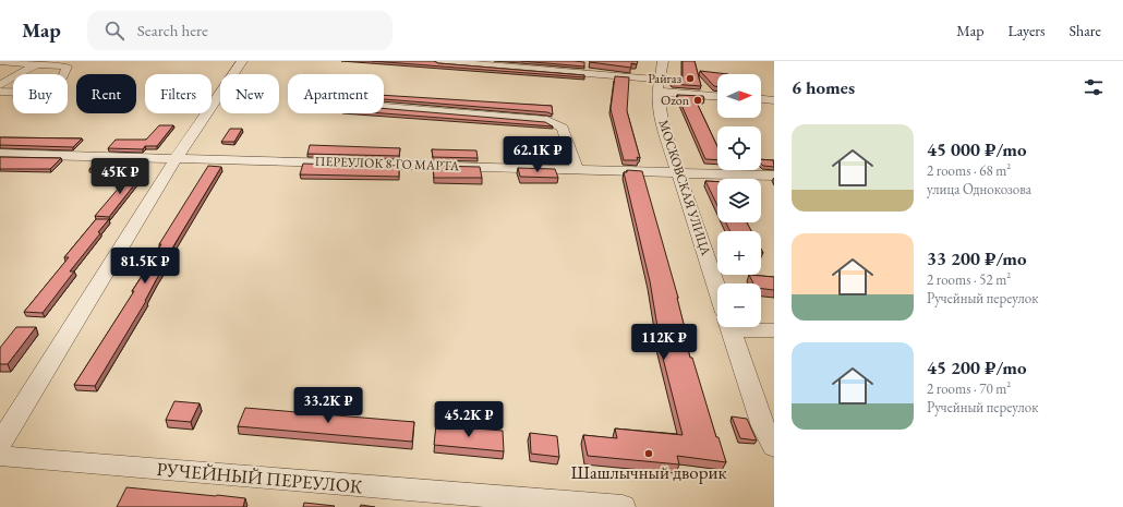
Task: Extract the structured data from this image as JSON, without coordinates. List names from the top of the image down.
{
  "streets": {
    "street": ["ПЕРЕУЛОК 8-ГО МАРТА", "МОСКОВСКАЯ УЛИЦА", "РУЧЕЙНЫЙ ПЕРЕУЛОК"]
  },
  "crossings": [
    ["ПЕРЕУЛОК 8-ГО МАРТА", "МОСКОВСКАЯ УЛИЦА"]
  ],
  "places": ["Райгаз", "Ozon", "Шашлычный дворик"],
  "north": "right",
  "page": {
    "header": "Map",
    "search": "Search here",
    "nav": ["Map", "Layers", "Share"],
    "heading": "6 homes",
    "map_buttons": ["+", "−"],
    "chip": [
      "Buy",
      "Rent",
      "Filters",
      "New",
      "Apartment"
    ],
    "list": [
      {
        "name": "45 000 ₽/mo",
        "note": "2 rooms · 68 m² · улица Однокозова"
      },
      {
        "name": "33 200 ₽/mo",
        "note": "2 rooms · 52 m² · Ручейный переулок"
      },
      {
        "name": "45 200 ₽/mo",
        "note": "2 rooms · 70 m² · Ручейный переулок"
      }
    ],
    "price": [
      "62.1K ₽",
      "45K ₽",
      "81.5K ₽",
      "112K ₽",
      "33.2K ₽",
      "45.2K ₽"
    ]
  }
}
